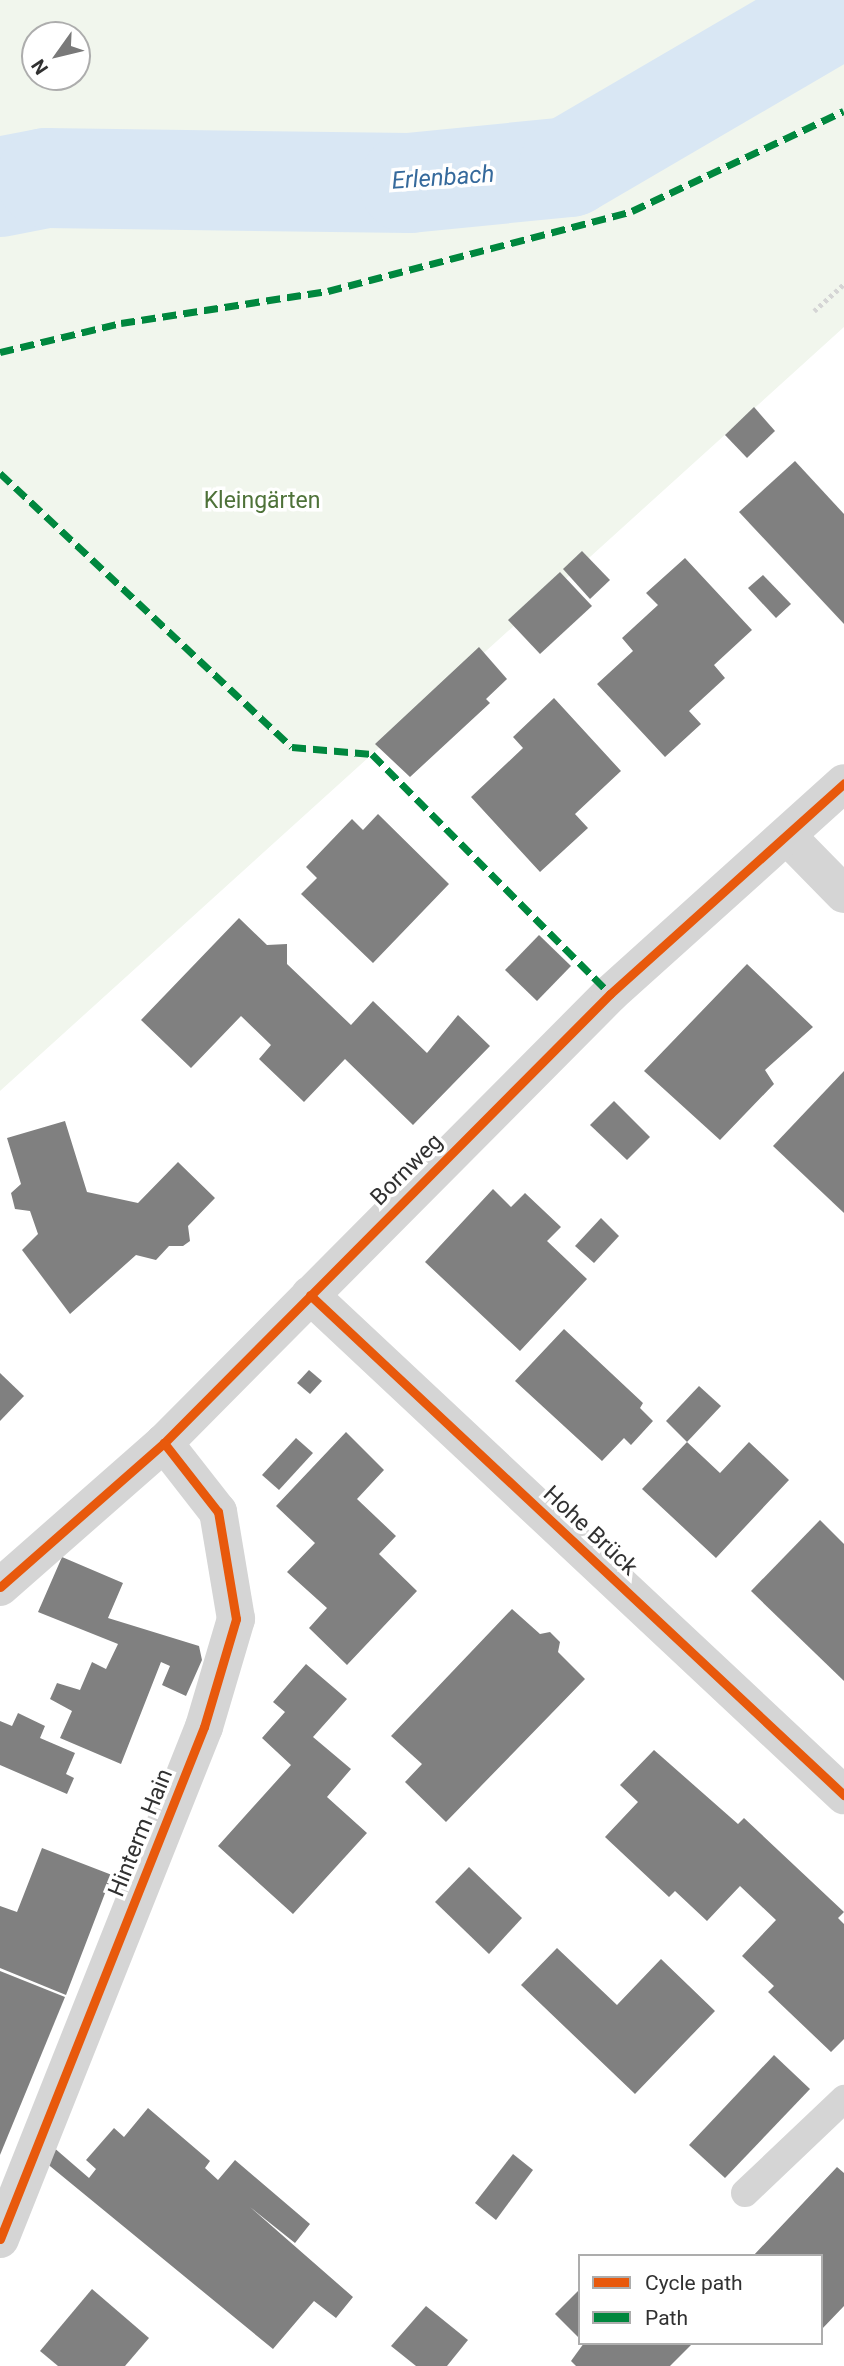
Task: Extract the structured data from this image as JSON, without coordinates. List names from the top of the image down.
{
  "streets": {
    "street": ["Bornweg", "Hohe Brück", "Hinterm Hain"]
  },
  "crossings": [
    ["Bornweg", "Hohe Brück"],
    ["Bornweg", "Hinterm Hain"]
  ],
  "water": ["Erlenbach"],
  "parks": ["Kleingärten"],
  "legend": ["Cycle path", "Path"],
  "north": "bottom left"
}
